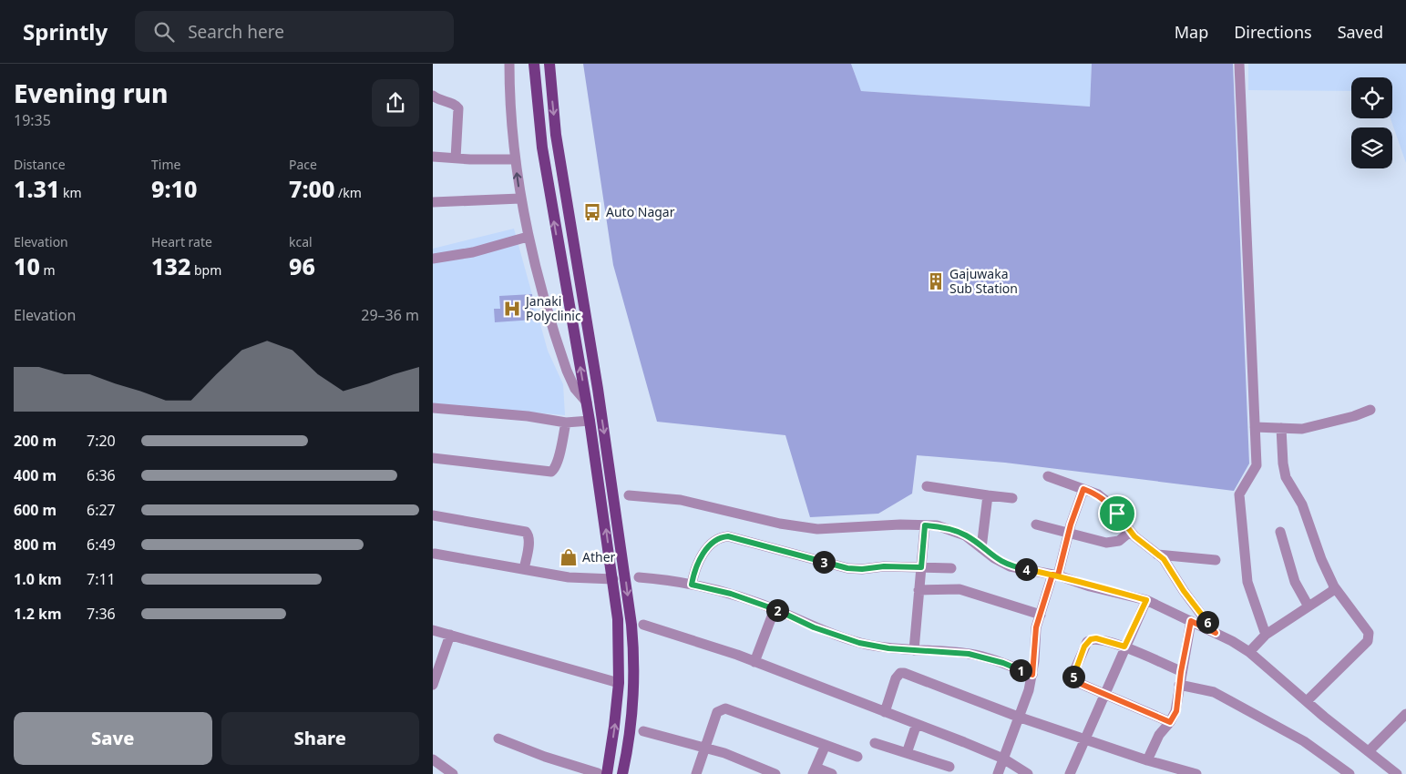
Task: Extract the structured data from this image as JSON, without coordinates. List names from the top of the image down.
{
  "places": {
    "bus stop": ["Auto Nagar"],
    "building": ["Gajuwaka Sub Station"],
    "hospital": ["Janaki Polyclinic"],
    "shop": ["Ather"]
  },
  "page": {
    "header": "Sprintly",
    "search": "Search here",
    "nav": ["Map", "Directions", "Saved"],
    "heading": ["Evening run", "19:35"],
    "stats": [
      ["Distance", "1.31 km"],
      ["Time", "9:10"],
      ["Pace", "7:00 /km"],
      ["Elevation", "10 m"],
      ["Heart rate", "132 bpm"],
      ["kcal", "96"]
    ],
    "chart": ["Elevation", "29–36 m"],
    "list": [
      {
        "name": "200 m",
        "note": "7:20"
      },
      {
        "name": "400 m",
        "note": "6:36"
      },
      {
        "name": "600 m",
        "note": "6:27"
      },
      {
        "name": "800 m",
        "note": "6:49"
      },
      {
        "name": "1.0 km",
        "note": "7:11"
      },
      {
        "name": "1.2 km",
        "note": "7:36"
      }
    ],
    "pins": [
      "3",
      "4",
      "2",
      "6",
      "1",
      "5"
    ],
    "buttons": ["Save", "Share"]
  }
}
